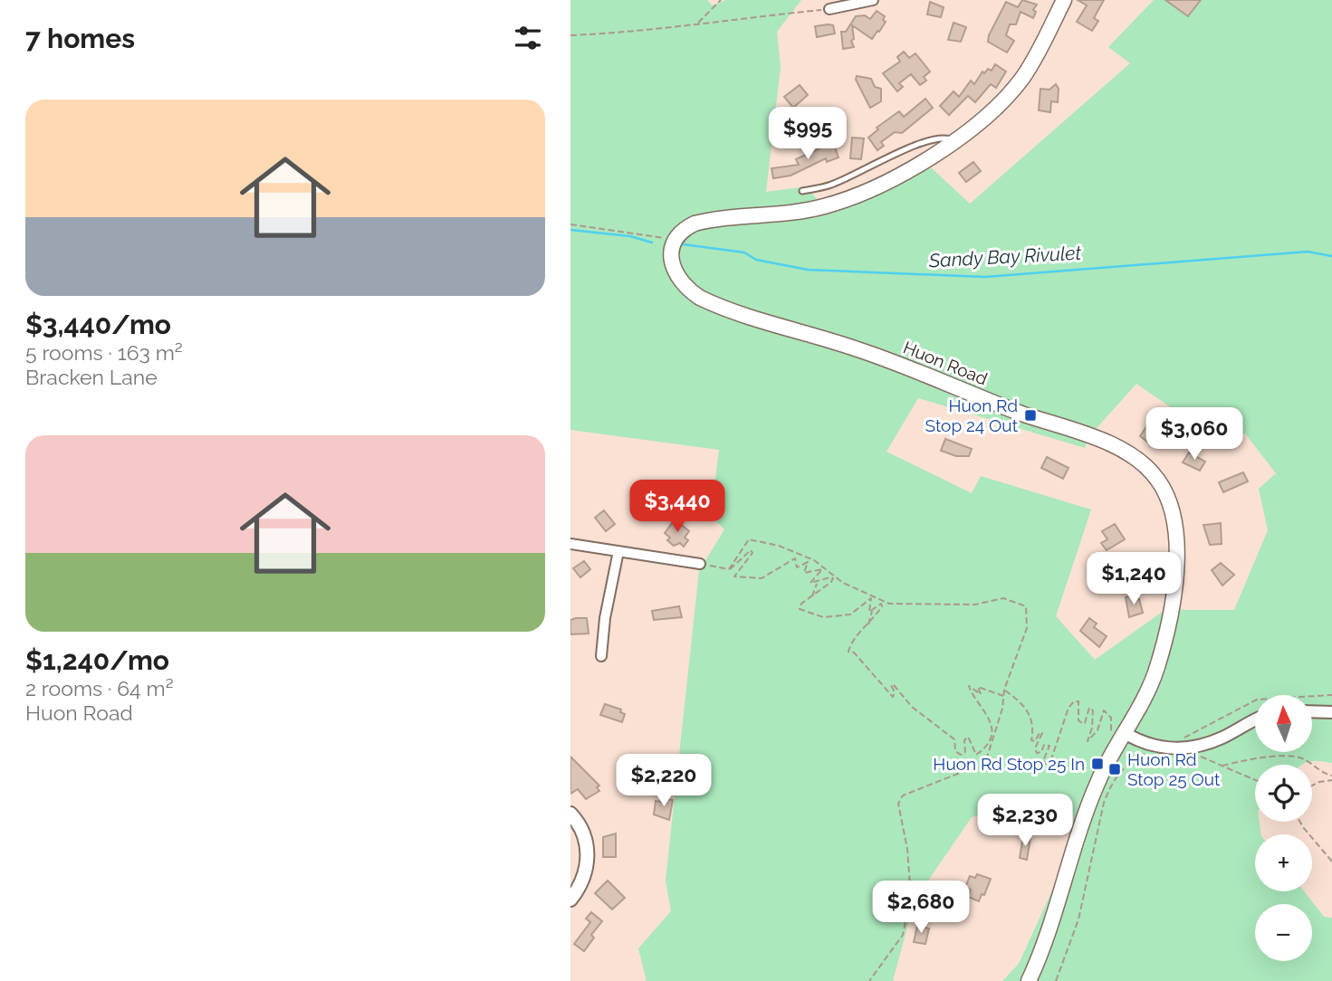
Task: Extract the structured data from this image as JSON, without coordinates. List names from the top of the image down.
{
  "streets": {
    "main road": ["Huon Road"]
  },
  "water": ["Sandy Bay Rivulet"],
  "places": {
    "transit": ["Huon Rd Stop 24 Out", "Huon Rd Stop 25 In", "Huon Rd Stop 25 Out"]
  },
  "north": "top",
  "page": {
    "heading": "7 homes",
    "list": [
      {
        "name": "$3,440/mo",
        "note": "5 rooms · 163 m² · Bracken Lane"
      },
      {
        "name": "$1,240/mo",
        "note": "2 rooms · 64 m² · Huon Road"
      }
    ],
    "price": [
      "$995",
      "$3,060",
      "$3,440",
      "$1,240",
      "$2,220",
      "$2,230",
      "$2,680"
    ],
    "map_buttons": ["+", "−"]
  }
}
